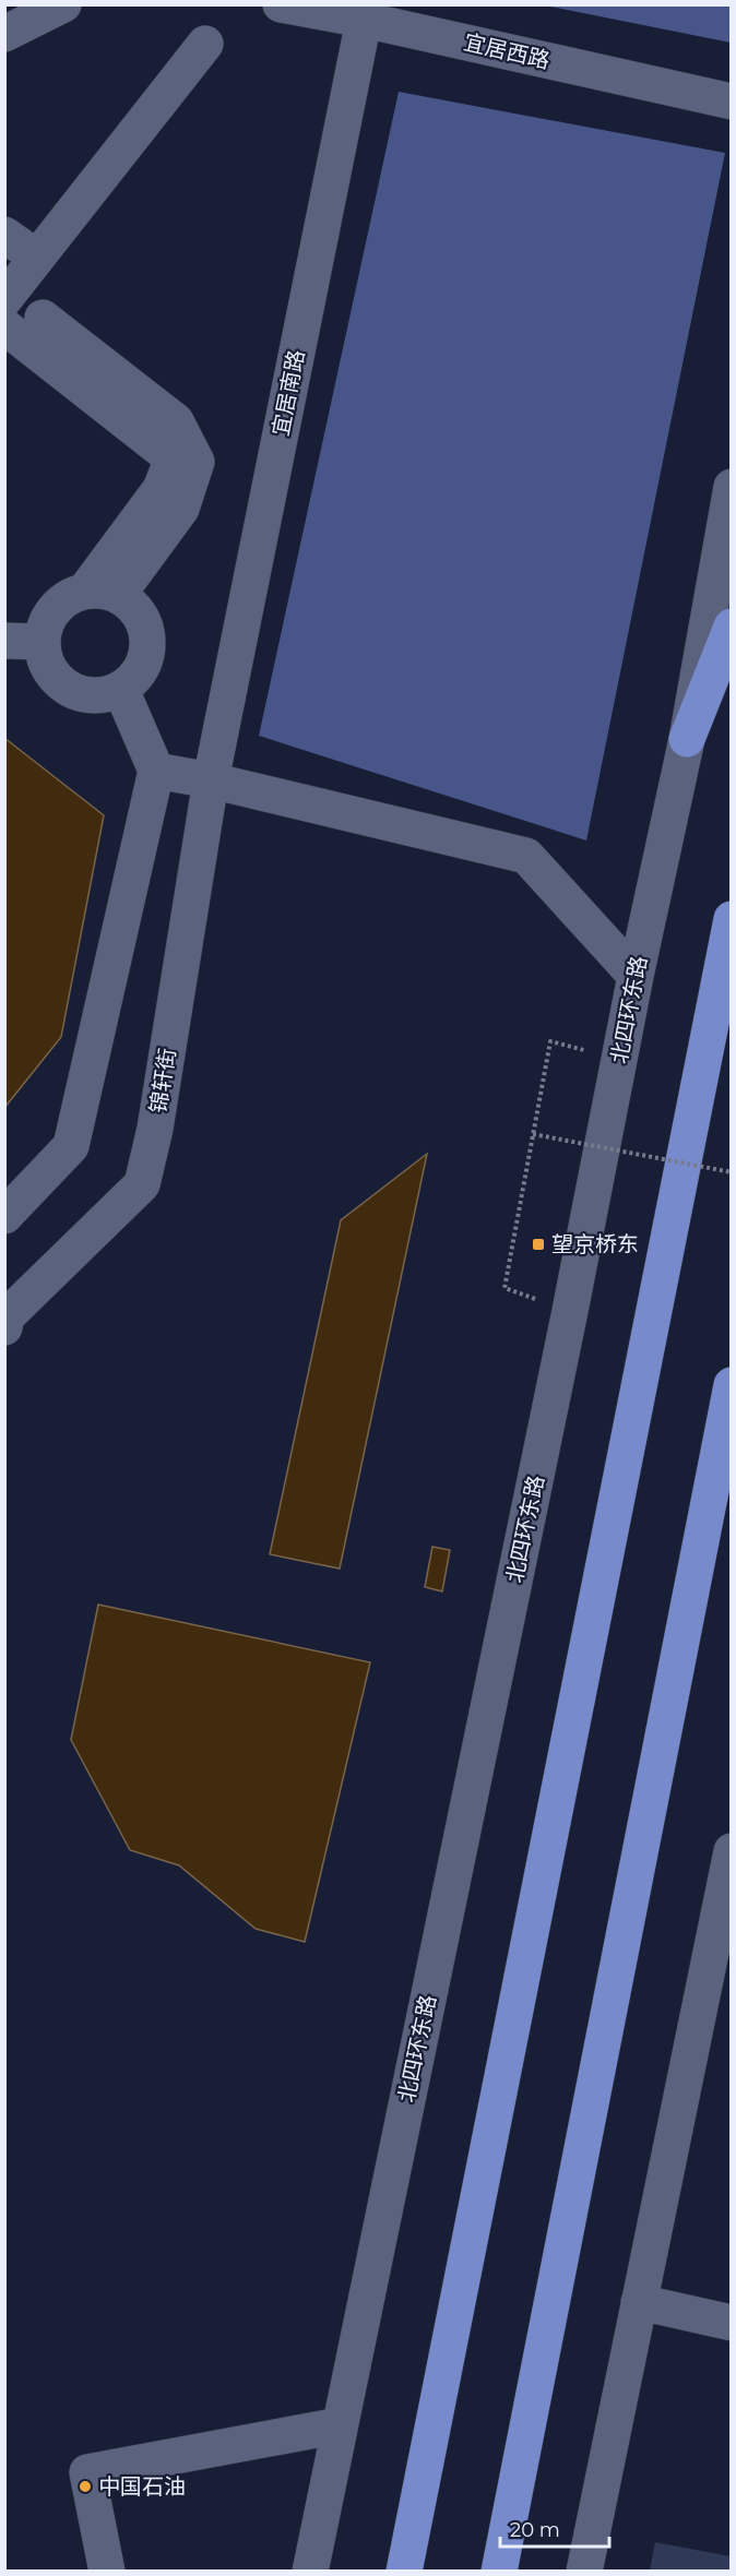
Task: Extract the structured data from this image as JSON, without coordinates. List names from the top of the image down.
{
  "streets": {
    "street": [
      "宜居西路",
      "宜居南路",
      "北四环东路",
      "锦轩街"
    ]
  },
  "crossings": [
    ["宜居西路", "宜居南路"],
    ["宜居南路", "锦轩街"]
  ],
  "places": {
    "transit": ["望京桥东"],
    "other": ["中国石油"]
  },
  "scale_bar": "20 m"
}
